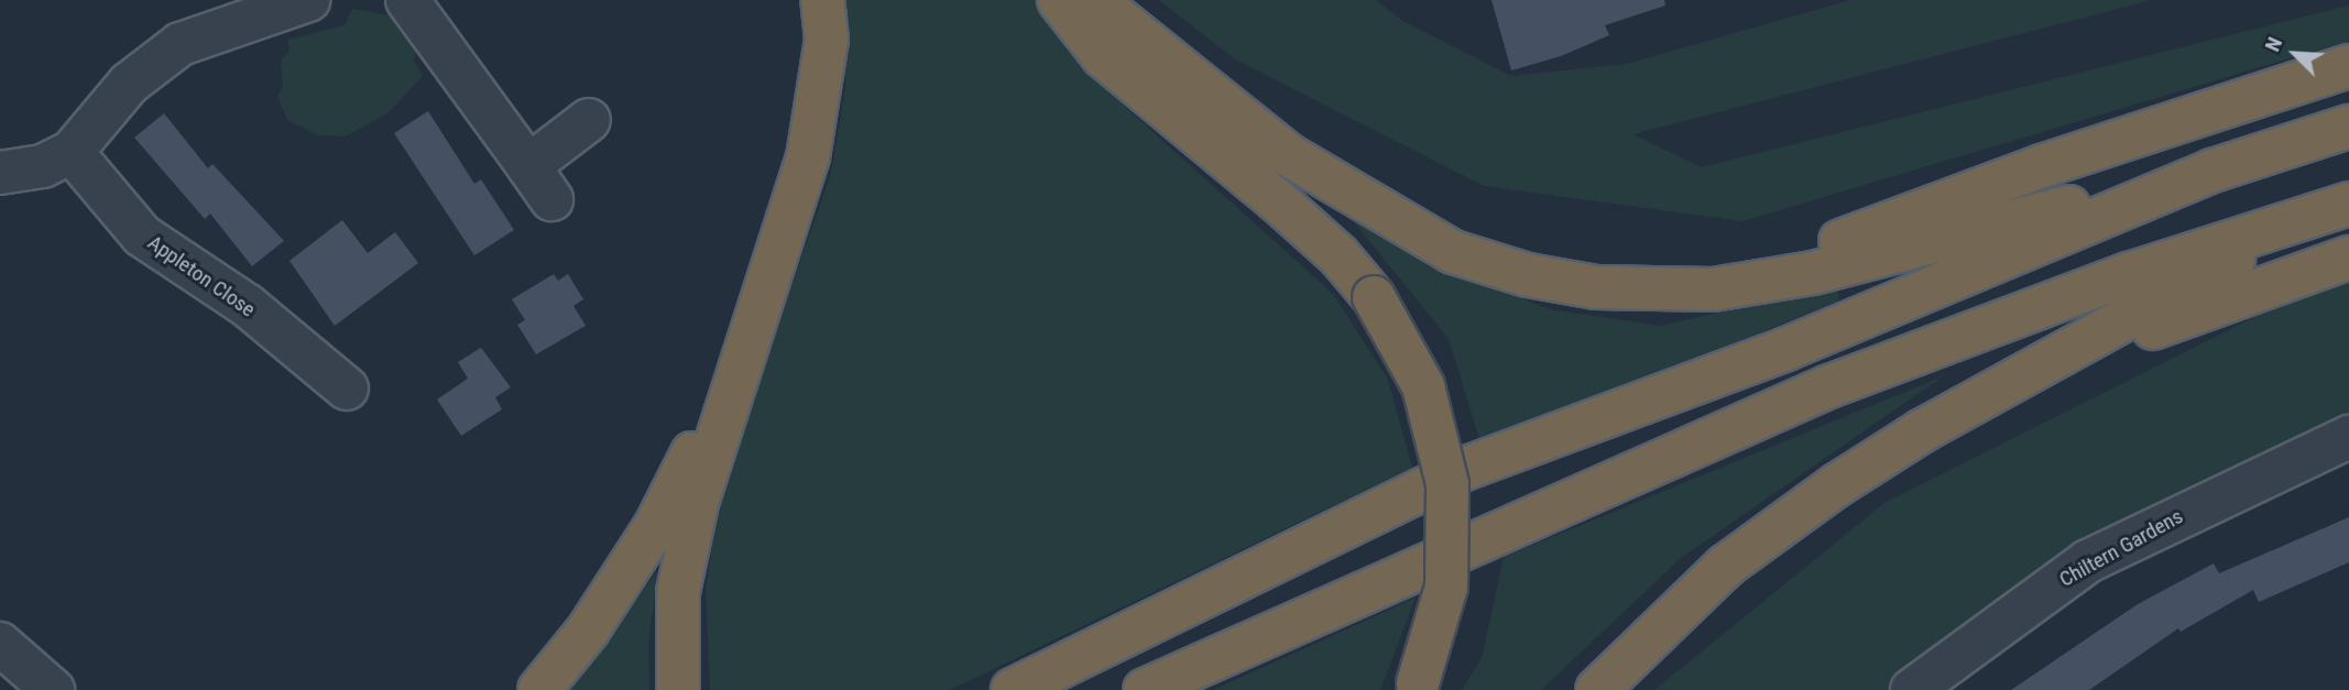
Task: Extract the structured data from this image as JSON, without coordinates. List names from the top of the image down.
{
  "streets": {
    "street": ["Appleton Close", "Chiltern Gardens"]
  },
  "north": "top left"
}
